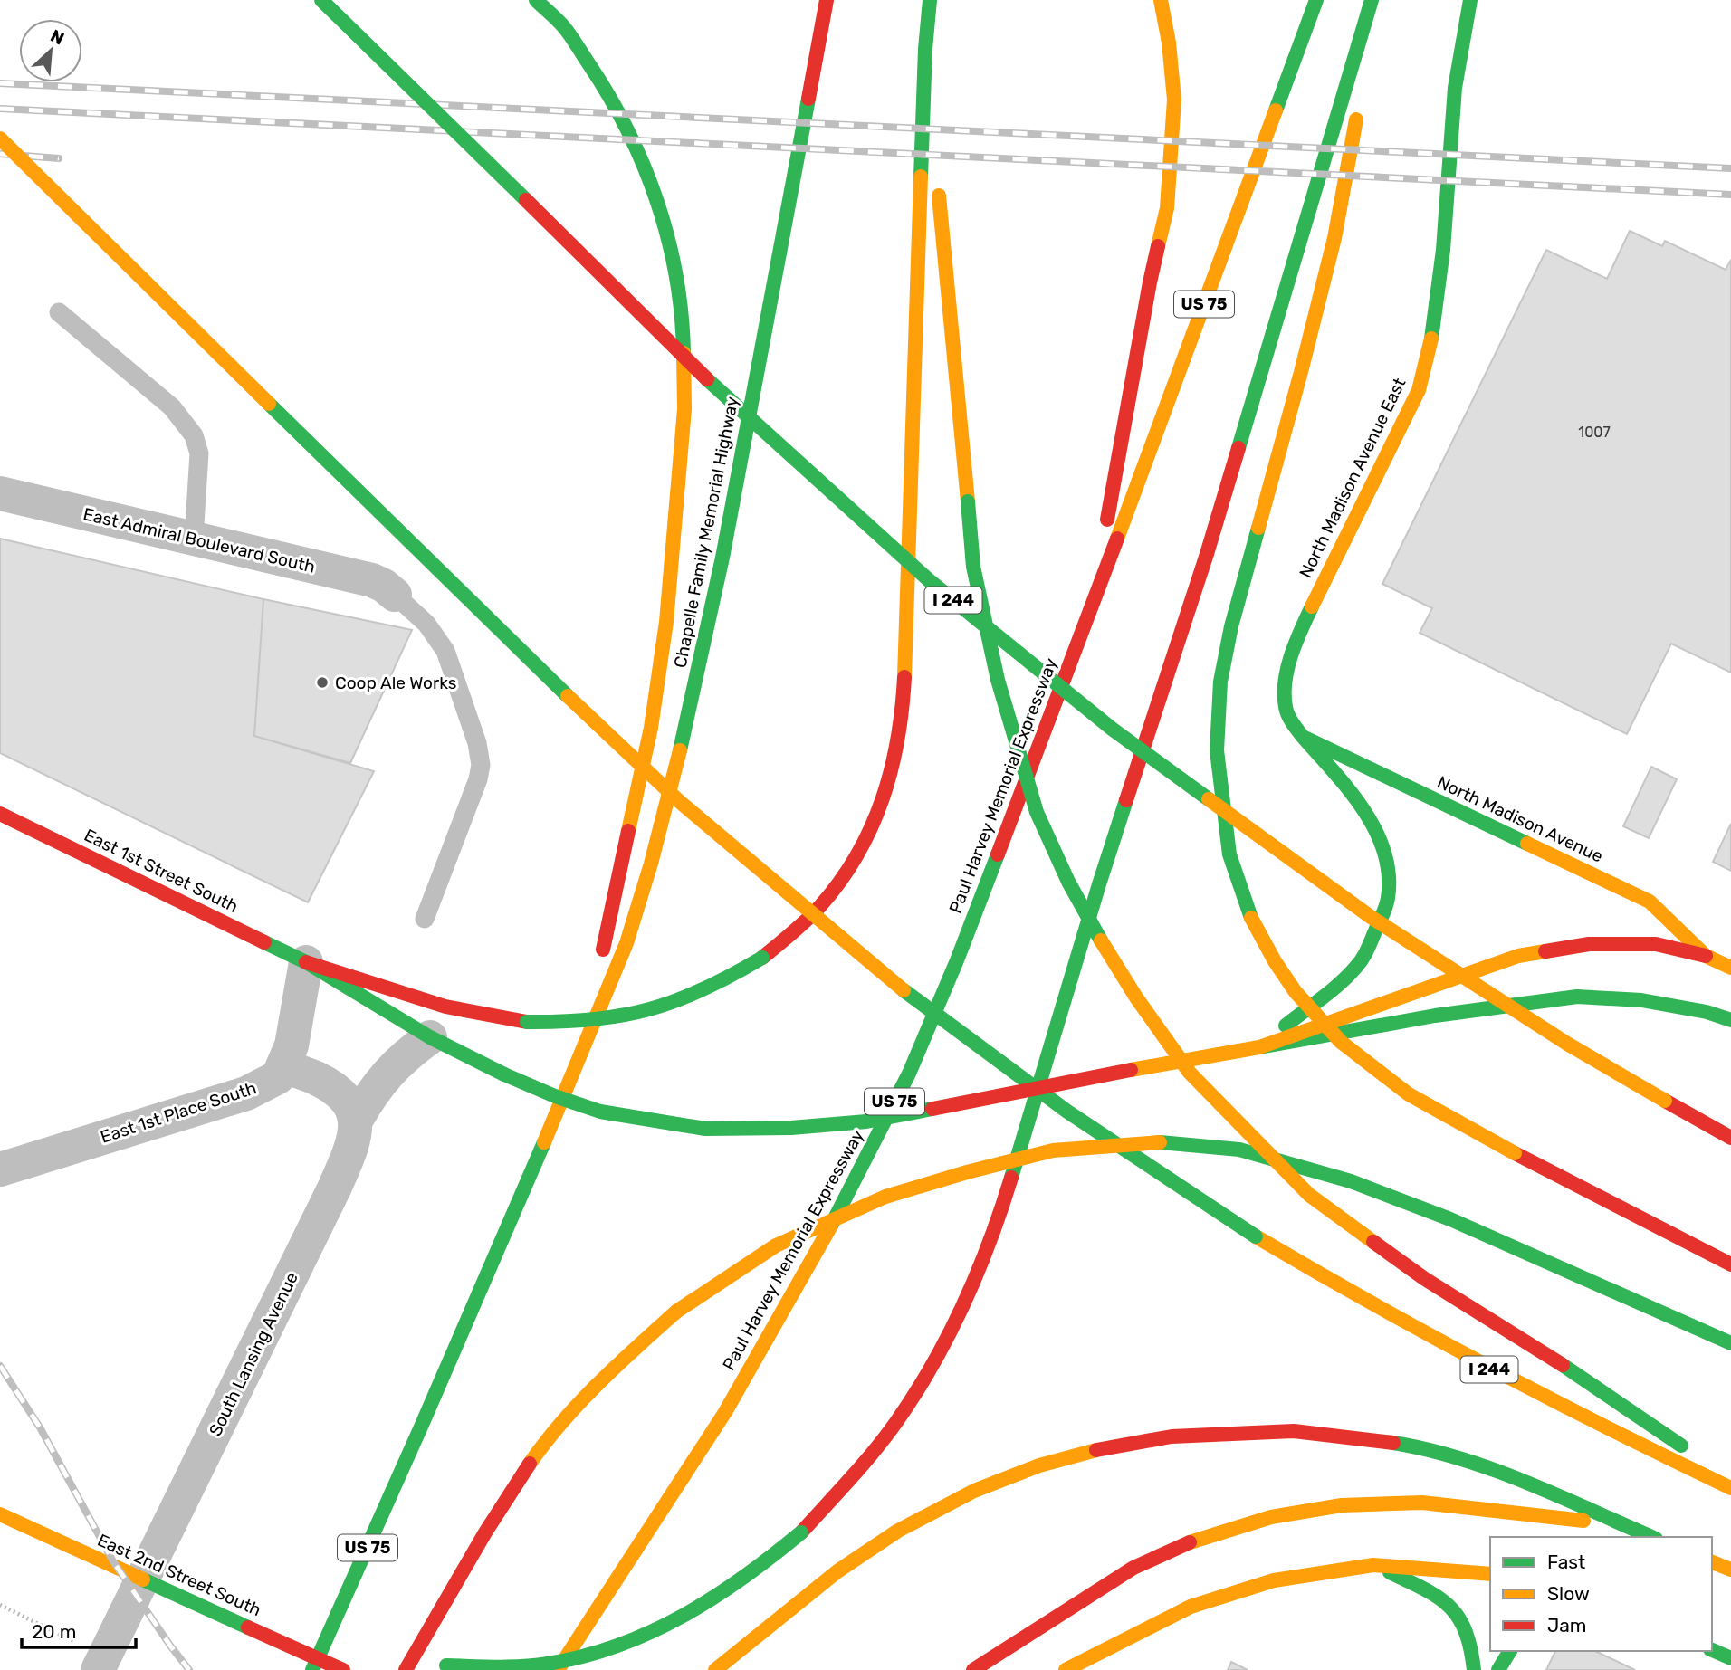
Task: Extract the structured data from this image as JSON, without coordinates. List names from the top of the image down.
{
  "streets": {
    "main road": [
      "US 75",
      "North Madison Avenue East",
      "Chapelle Family Memorial Highway",
      "I 244",
      "Paul Harvey Memorial Expressway",
      "North Madison Avenue",
      "East 1st Street South",
      "East 2nd Street South"
    ],
    "street": ["East Admiral Boulevard South", "East 1st Place South", "South Lansing Avenue"]
  },
  "crossings": [
    ["US 75", "Chapelle Family Memorial Highway"],
    ["US 75", "Paul Harvey Memorial Expressway"],
    ["North Madison Avenue East", "North Madison Avenue"],
    ["South Lansing Avenue", "East 2nd Street South"]
  ],
  "places": ["Coop Ale Works"],
  "house_numbers": ["1007"],
  "legend": ["Fast", "Slow", "Jam"],
  "scale_bar": "20 m",
  "north": "top right"
}
